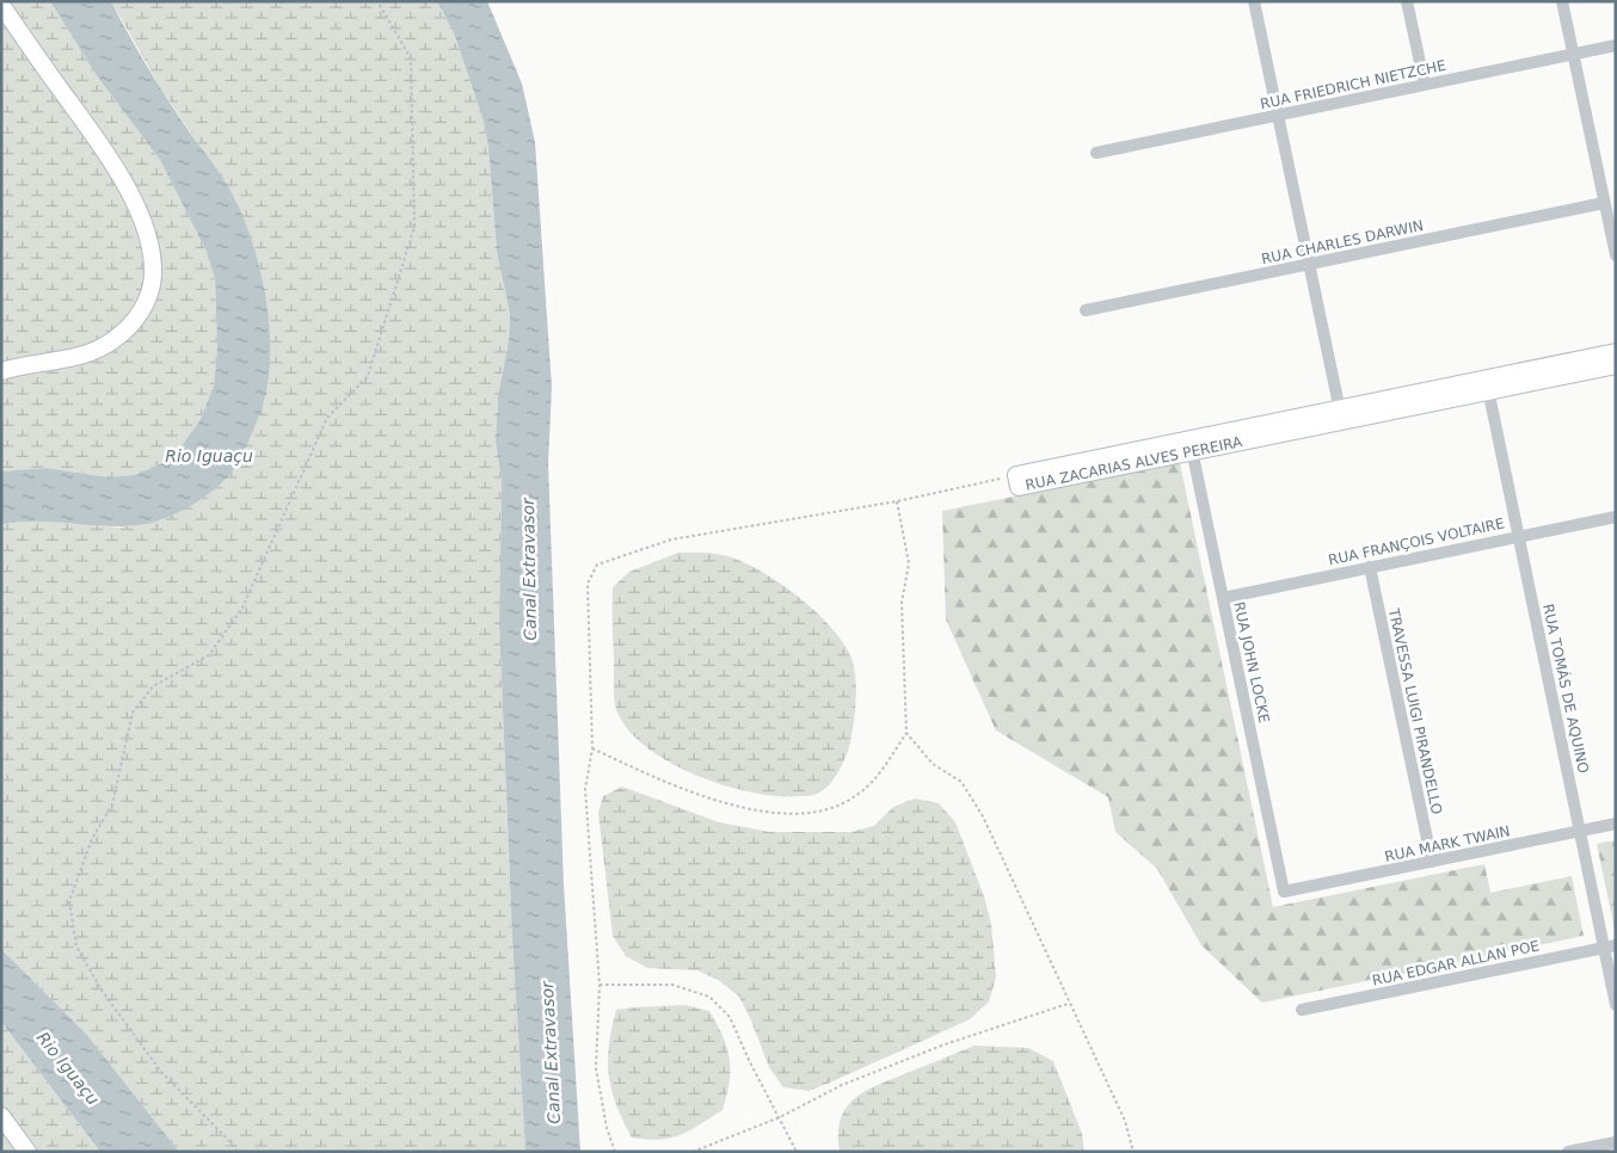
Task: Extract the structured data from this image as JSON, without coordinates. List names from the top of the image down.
{
  "streets": {
    "street": [
      "RUA FRIEDRICH NIETZCHE",
      "RUA CHARLES DARWIN",
      "RUA ZACARIAS ALVES PEREIRA",
      "RUA FRANÇOIS VOLTAIRE",
      "RUA JOHN LOCKE",
      "RUA TOMÁS DE AQUINO",
      "TRAVESSA LUIGI PIRANDELLO",
      "RUA MARK TWAIN",
      "RUA EDGAR ALLAN POE"
    ]
  },
  "crossings": [
    ["RUA ZACARIAS ALVES PEREIRA", "RUA JOHN LOCKE"],
    ["RUA ZACARIAS ALVES PEREIRA", "RUA TOMÁS DE AQUINO"],
    ["RUA FRANÇOIS VOLTAIRE", "RUA JOHN LOCKE"],
    ["RUA FRANÇOIS VOLTAIRE", "RUA TOMÁS DE AQUINO"],
    ["RUA FRANÇOIS VOLTAIRE", "TRAVESSA LUIGI PIRANDELLO"],
    ["RUA JOHN LOCKE", "RUA MARK TWAIN"],
    ["RUA TOMÁS DE AQUINO", "RUA MARK TWAIN"],
    ["RUA TOMÁS DE AQUINO", "RUA EDGAR ALLAN POE"],
    ["TRAVESSA LUIGI PIRANDELLO", "RUA MARK TWAIN"]
  ],
  "water": ["Rio Iguaçu", "Canal Extravasor"]
}
